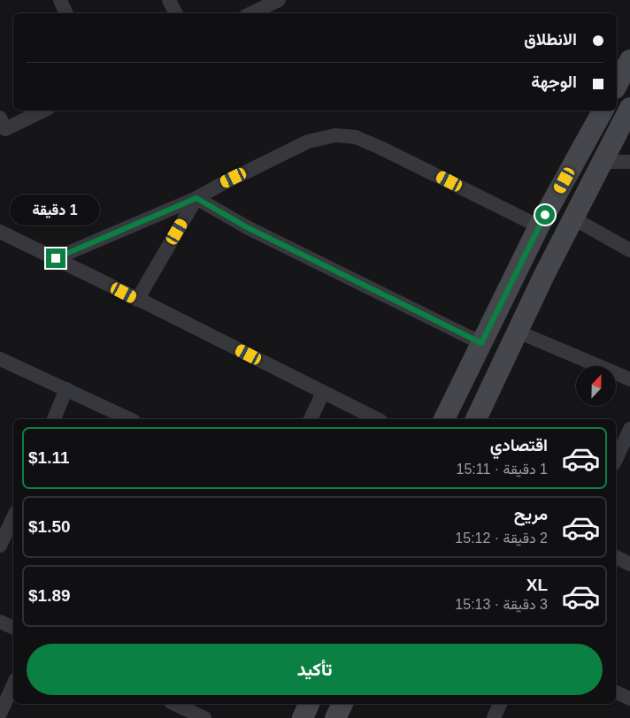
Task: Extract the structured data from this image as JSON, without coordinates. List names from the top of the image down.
{
  "north": "top",
  "page": {
    "banner": ["الانطلاق", "الوجهة"],
    "bubble": "1 دقيقة",
    "list": [
      {
        "name": "اقتصادي",
        "note": "1 دقيقة · 15:11",
        "value": "$1.11"
      },
      {
        "name": "مريح",
        "note": "2 دقيقة · 15:12",
        "value": "$1.50"
      },
      {
        "name": "XL",
        "note": "3 دقيقة · 15:13",
        "value": "$1.89"
      }
    ],
    "buttons": "تأكيد"
  }
}
